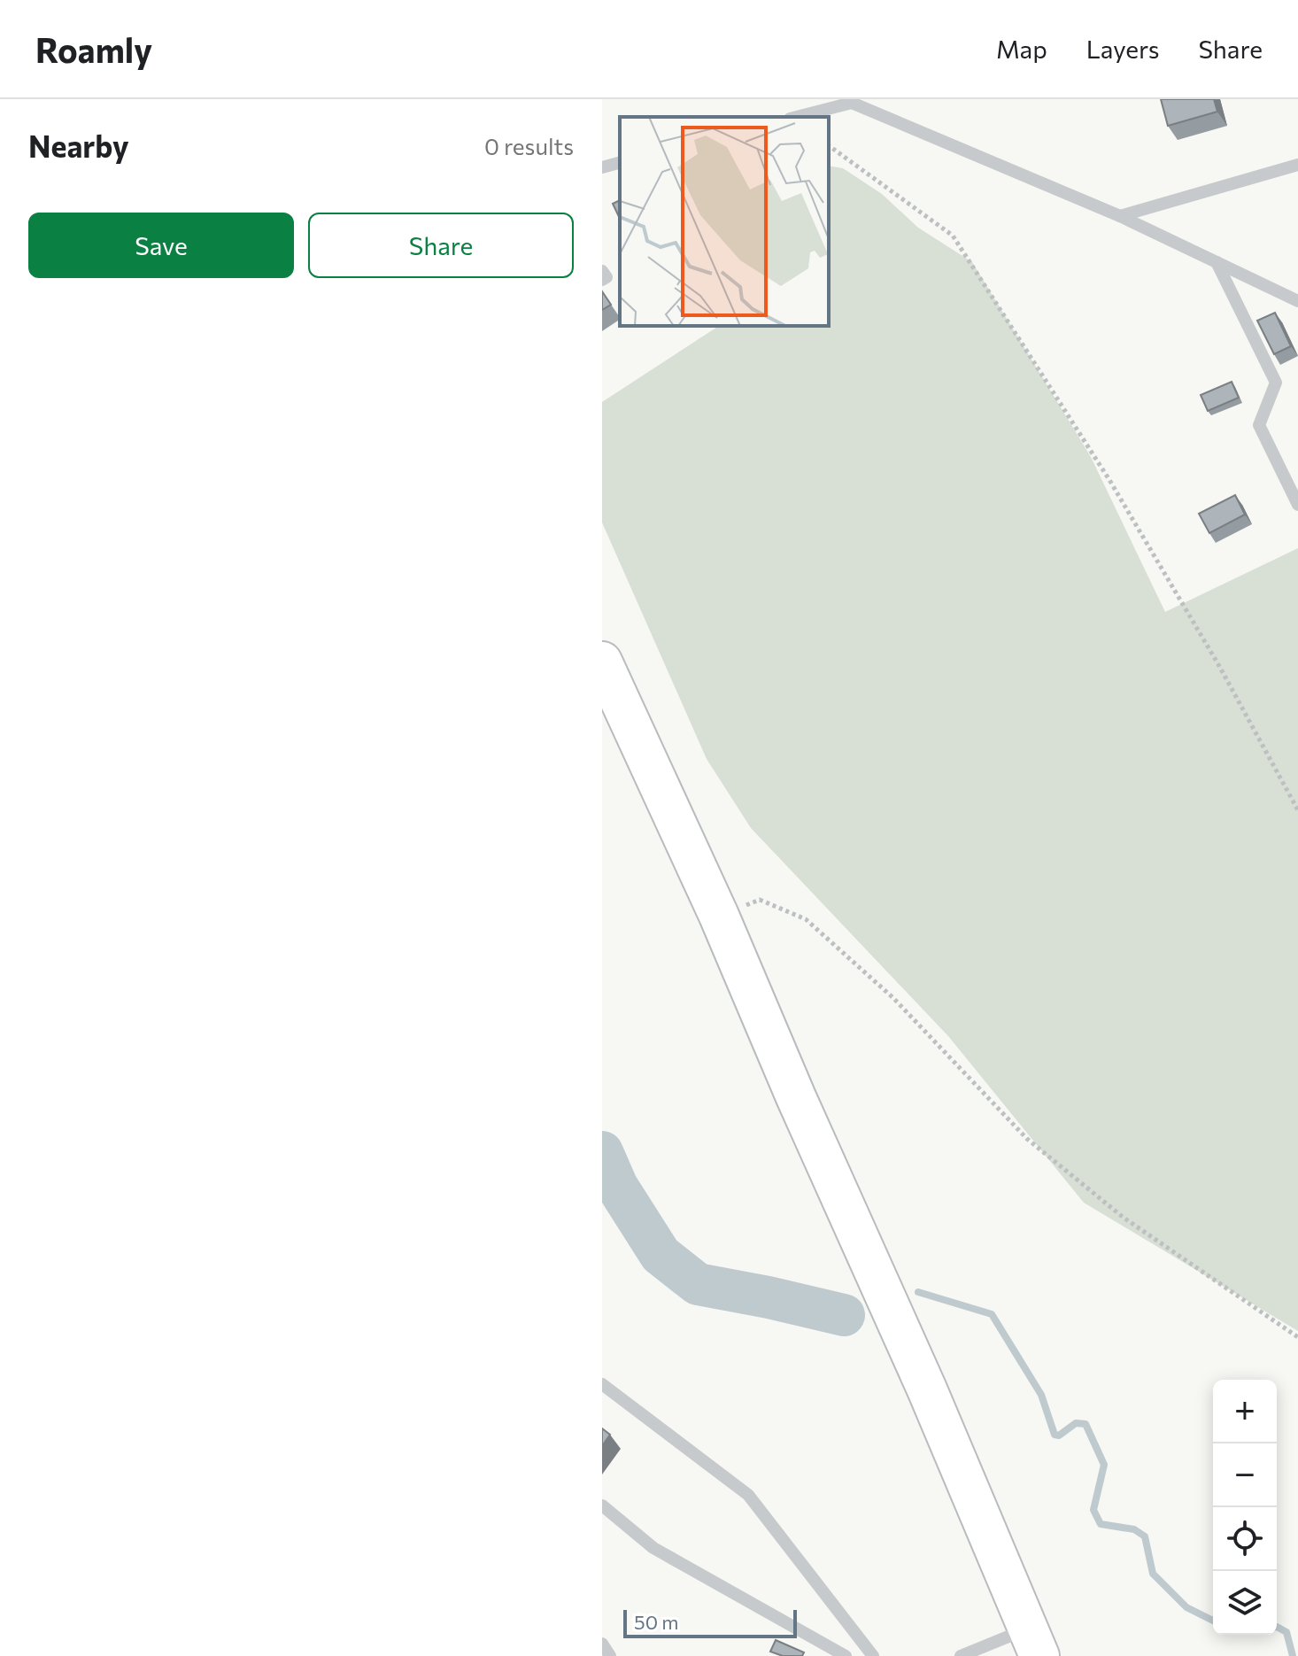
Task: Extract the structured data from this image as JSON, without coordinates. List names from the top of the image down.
{
  "scale_bar": "50 m",
  "page": {
    "header": "Roamly",
    "nav": ["Map", "Layers", "Share"],
    "heading": ["Nearby", "0 results"],
    "buttons": ["Save", "Share"],
    "map_buttons": ["+", "−"],
    "scale": "50 m"
  }
}
